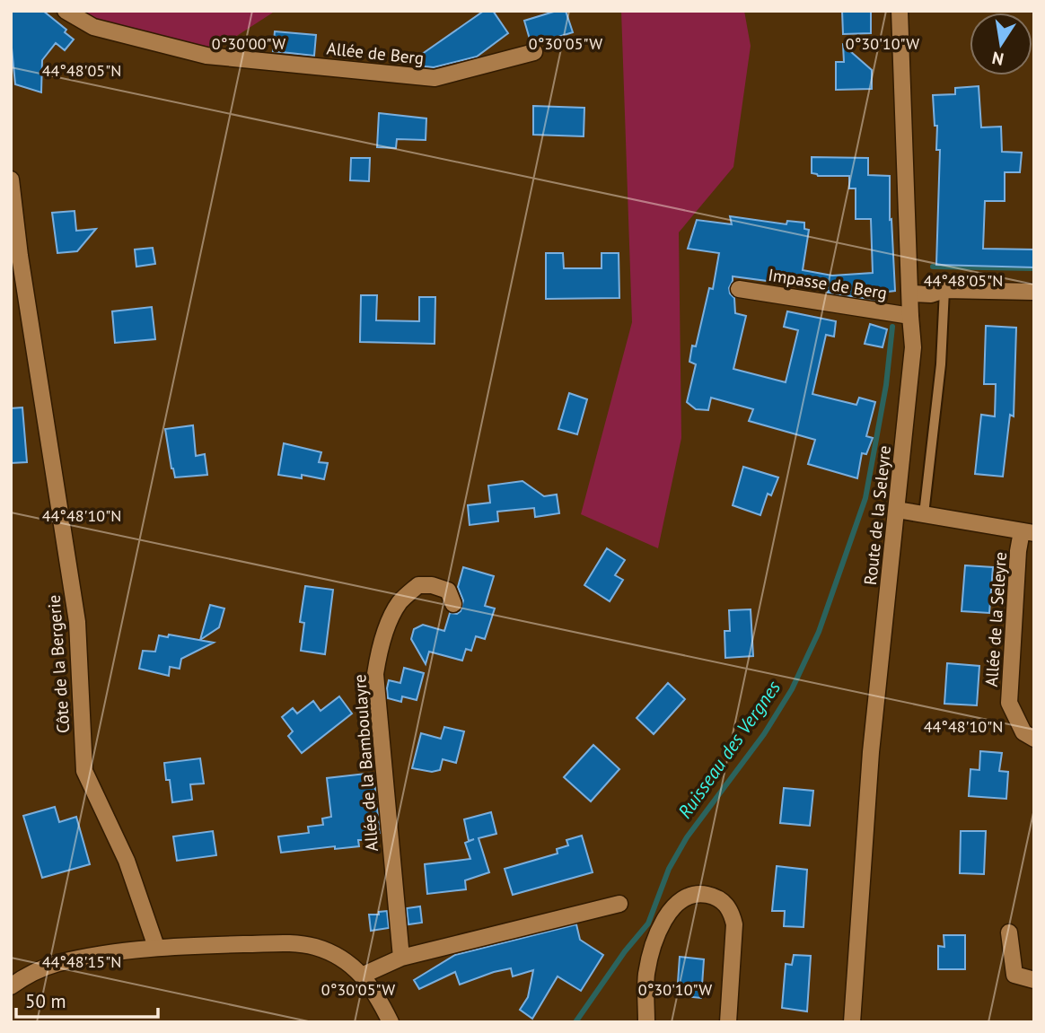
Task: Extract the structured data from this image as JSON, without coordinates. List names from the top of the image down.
{
  "streets": {
    "street": [
      "Allée de Berg",
      "Impasse de Berg",
      "Route de la Seleyre",
      "Allée de la Seleyre",
      "Côte de la Bergerie",
      "Allée de la Bamboulayre"
    ]
  },
  "crossings": [
    ["Impasse de Berg", "Route de la Seleyre"]
  ],
  "water": ["Ruisseau des Vergnes"],
  "scale_bar": "50 m",
  "north": "bottom",
  "coordinates": [
    "0°30'00\"W",
    "0°30'05\"W",
    "0°30'10\"W",
    "44°48'05\"N",
    "44°48'10\"N",
    "44°48'15\"N"
  ]
}
